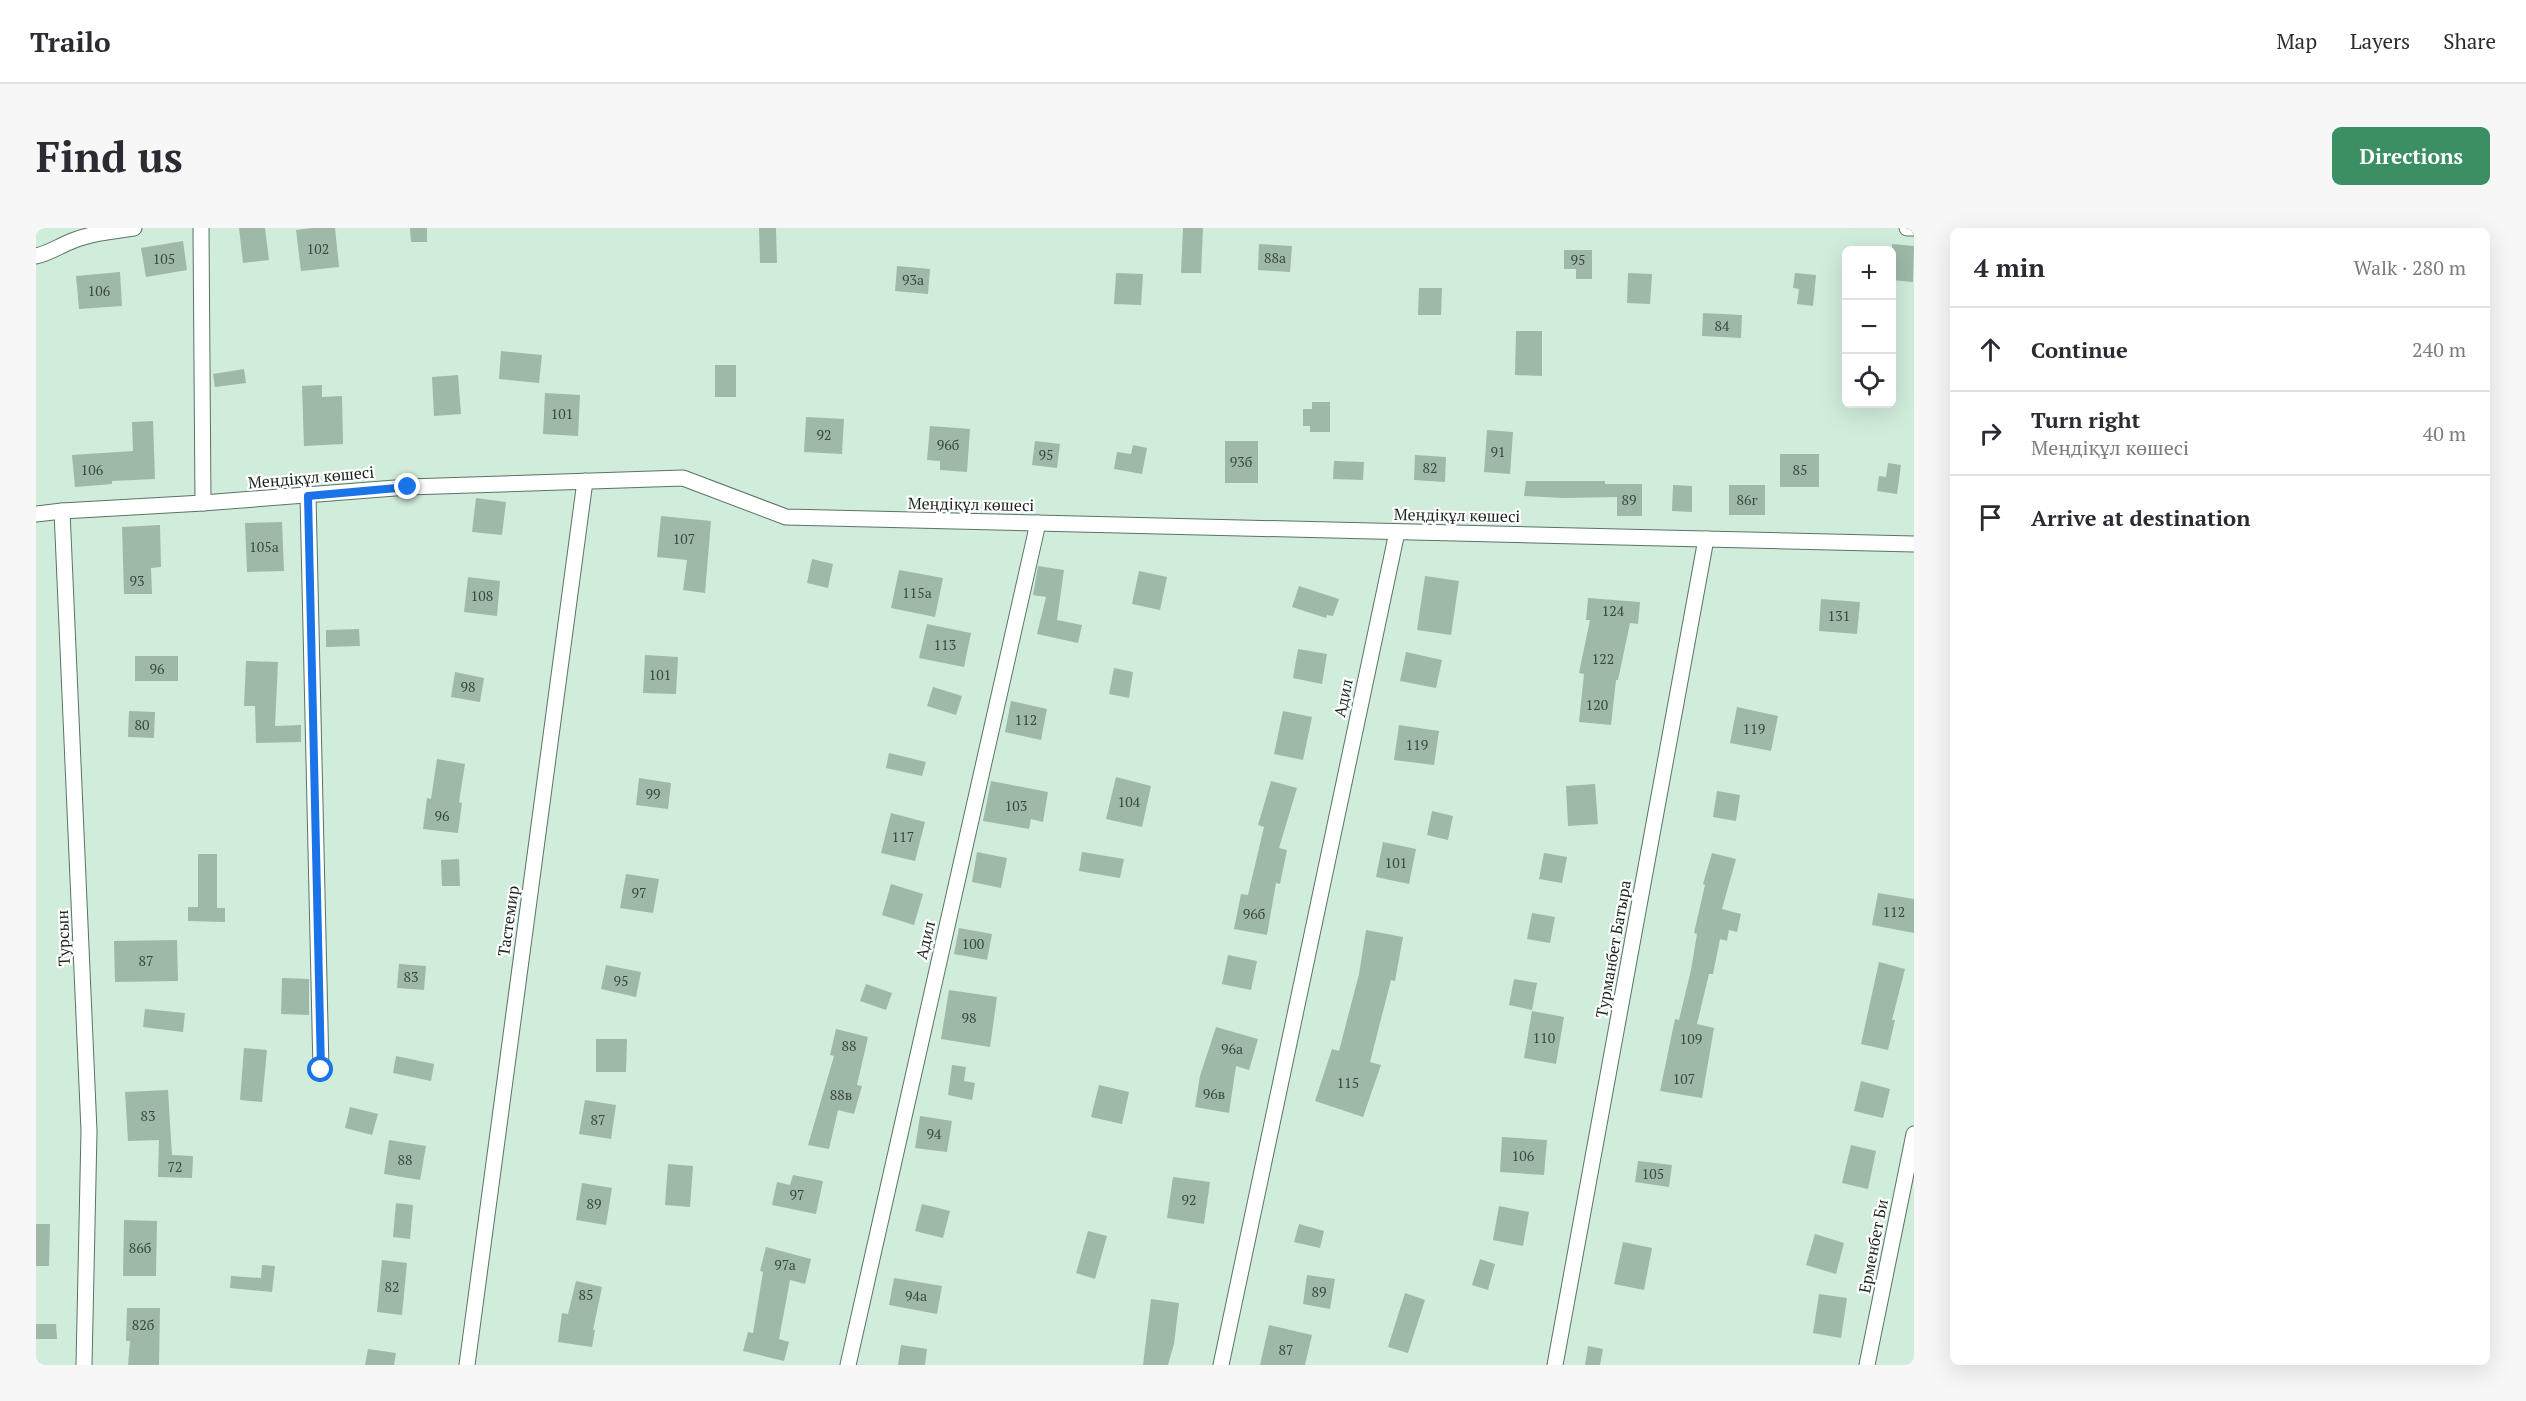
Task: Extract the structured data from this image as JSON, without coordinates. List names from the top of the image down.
{
  "streets": {
    "street": [
      "Меңдіқұл көшесі",
      "Адил",
      "Тастемир",
      "Турсын",
      "Турманбет Батыра",
      "Ерменбет Би"
    ]
  },
  "crossings": [
    ["Меңдіқұл көшесі", "Адил"],
    ["Меңдіқұл көшесі", "Тастемир"],
    ["Меңдіқұл көшесі", "Турсын"],
    ["Меңдіқұл көшесі", "Турманбет Батыра"]
  ],
  "house_numbers": [
    "102",
    "88а",
    "105",
    "95",
    "93а",
    "106",
    "84",
    "101",
    "92",
    "96б",
    "91",
    "95",
    "93б",
    "82",
    "106",
    "85",
    "89",
    "86г",
    "107",
    "105а",
    "93",
    "115а",
    "108",
    "124",
    "131",
    "113",
    "122",
    "96",
    "101",
    "98",
    "120",
    "112",
    "80",
    "119",
    "119",
    "99",
    "104",
    "103",
    "96",
    "117",
    "101",
    "97",
    "112",
    "96б",
    "100",
    "87",
    "83",
    "95",
    "98",
    "110",
    "109",
    "88",
    "96а",
    "107",
    "115",
    "96в",
    "88в",
    "83",
    "87",
    "94",
    "106",
    "88",
    "72",
    "105",
    "97",
    "92",
    "89",
    "86б",
    "97а",
    "82",
    "89",
    "85",
    "94а",
    "82б",
    "87"
  ],
  "page": {
    "header": "Trailo",
    "nav": ["Map", "Layers", "Share"],
    "buttons": "Directions",
    "title": "Find us",
    "heading": ["4 min", "Walk · 280 m"],
    "map_buttons": ["+", "−"],
    "list": [
      ["Continue", "240 m"],
      ["Turn right", "Меңдіқұл көшесі", "40 m"],
      "Arrive at destination"
    ]
  }
}
